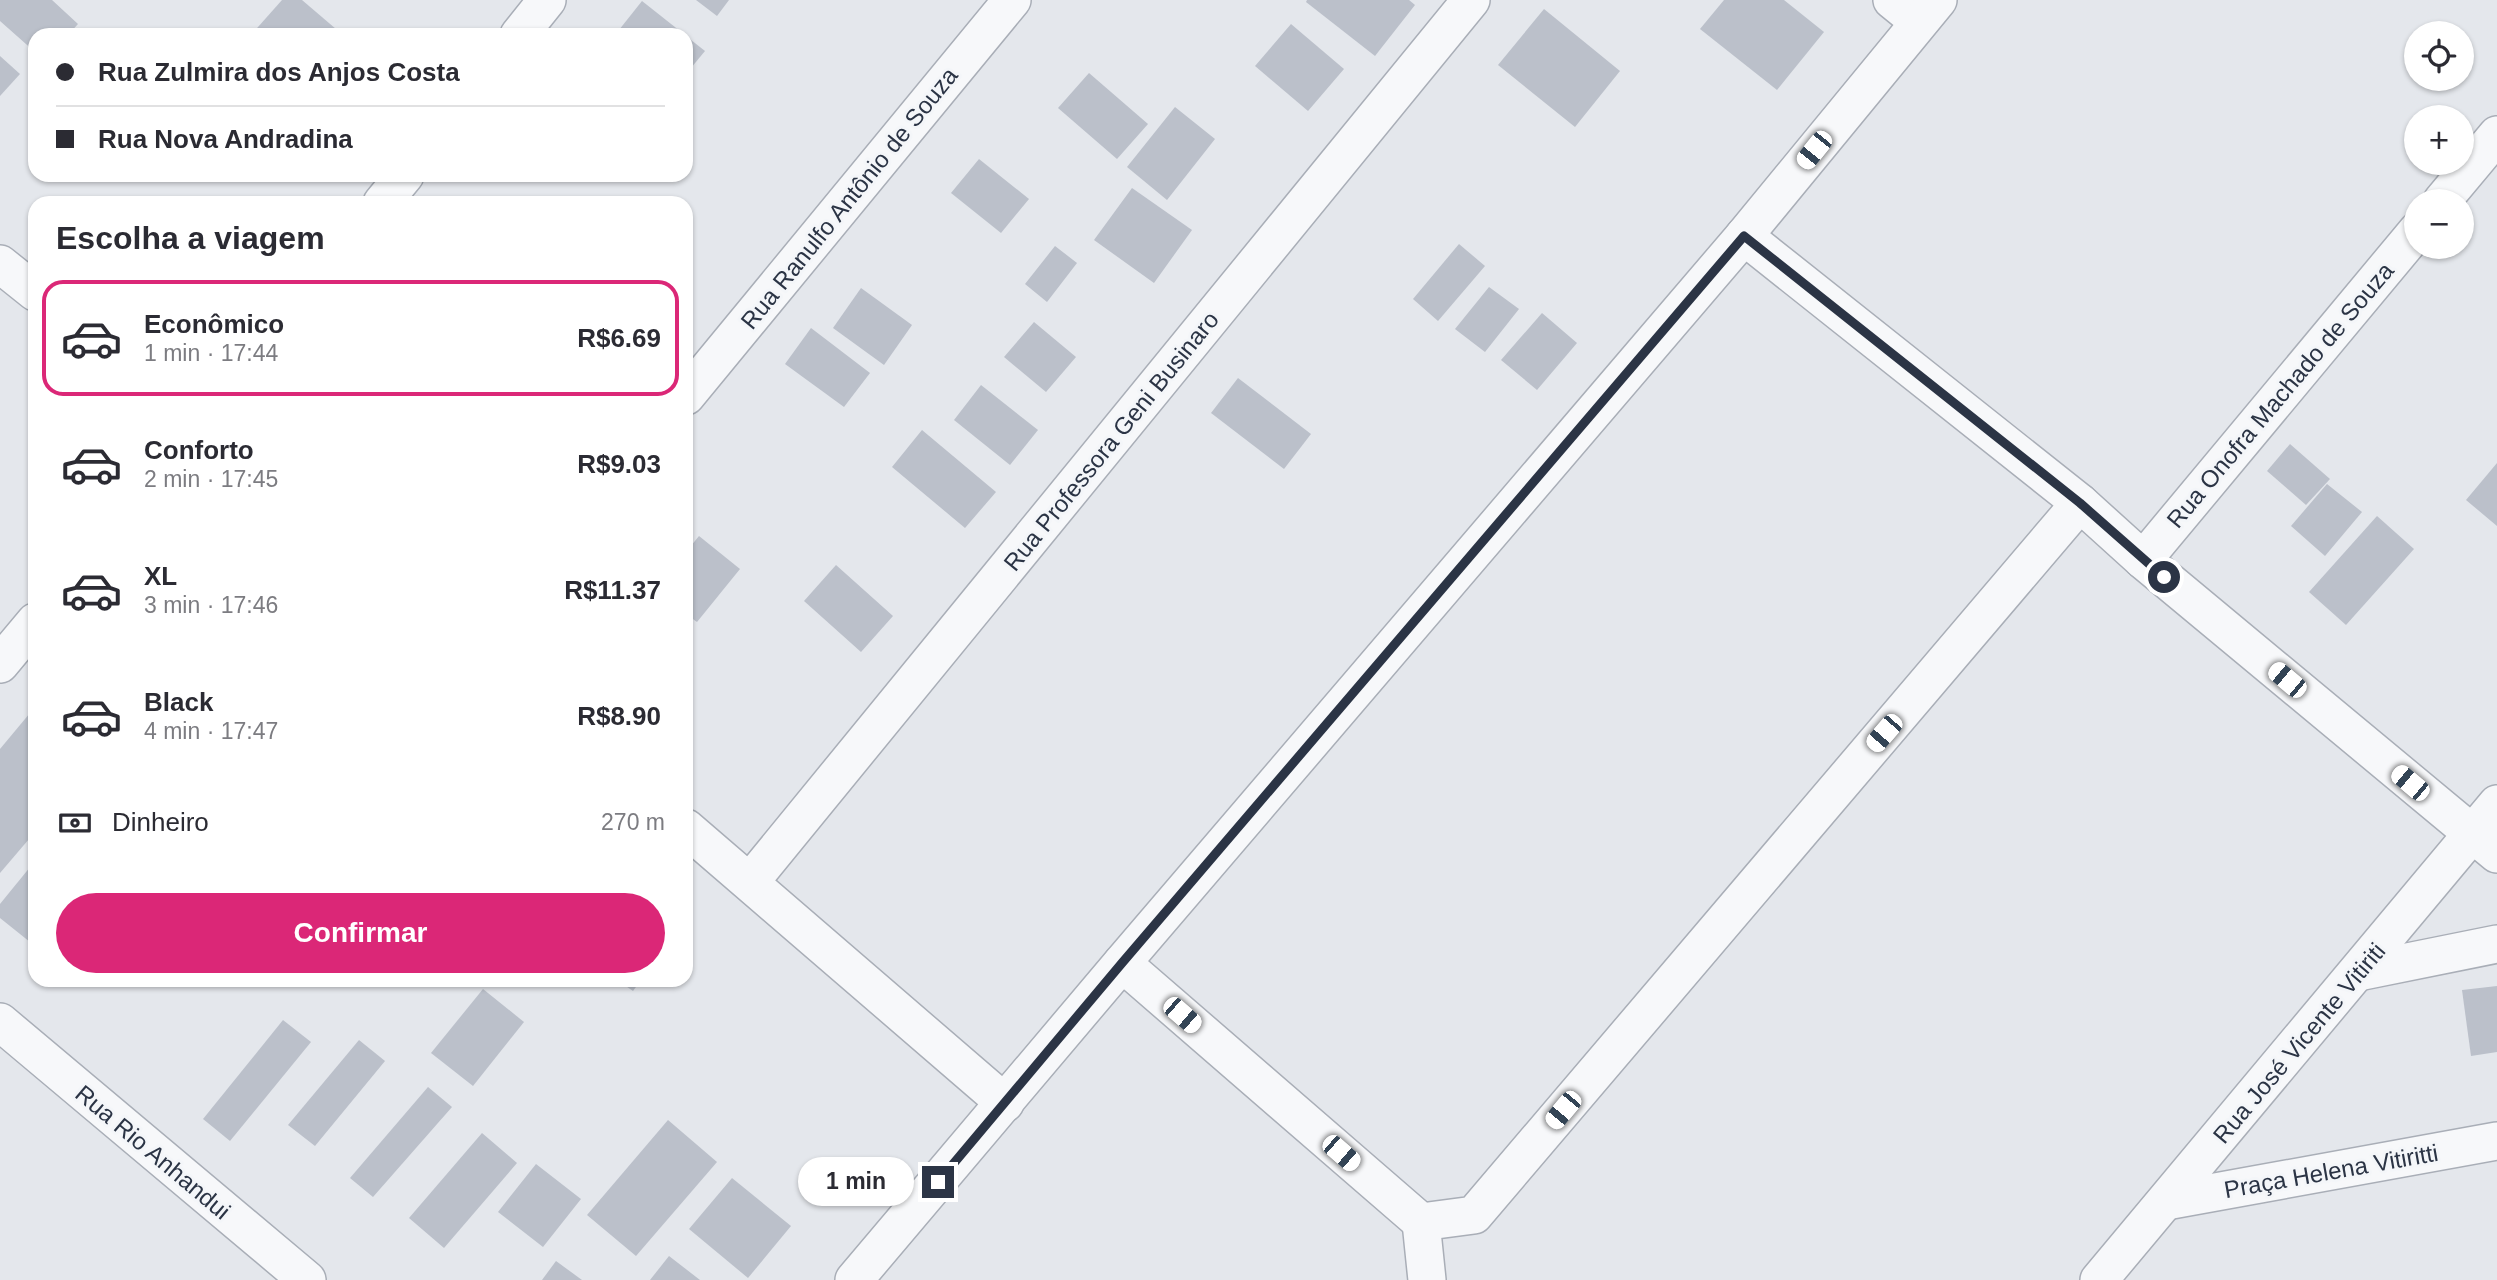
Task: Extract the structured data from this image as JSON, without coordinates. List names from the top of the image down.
{
  "streets": {
    "street": [
      "Rua Ranulfo Antônio de Souza",
      "Rua Onofra Machado de Souza",
      "Rua Professora Geni Businaro",
      "Rua José Vicente Vitiriti",
      "Rua Rio Anhandui",
      "Praça Helena Vitiritti"
    ]
  },
  "crossings": [
    ["Rua José Vicente Vitiriti", "Praça Helena Vitiritti"]
  ],
  "page": {
    "map_buttons": ["+", "−"],
    "banner": ["Rua Zulmira dos Anjos Costa", "Rua Nova Andradina"],
    "heading": "Escolha a viagem",
    "list": [
      {
        "name": "Econômico",
        "note": "1 min · 17:44",
        "value": "R$6.69"
      },
      {
        "name": "Conforto",
        "note": "2 min · 17:45",
        "value": "R$9.03"
      },
      {
        "name": "XL",
        "note": "3 min · 17:46",
        "value": "R$11.37"
      },
      {
        "name": "Black",
        "note": "4 min · 17:47",
        "value": "R$8.90"
      }
    ],
    "pay": ["Dinheiro", "270 m"],
    "buttons": "Confirmar",
    "bubble": "1 min"
  }
}
